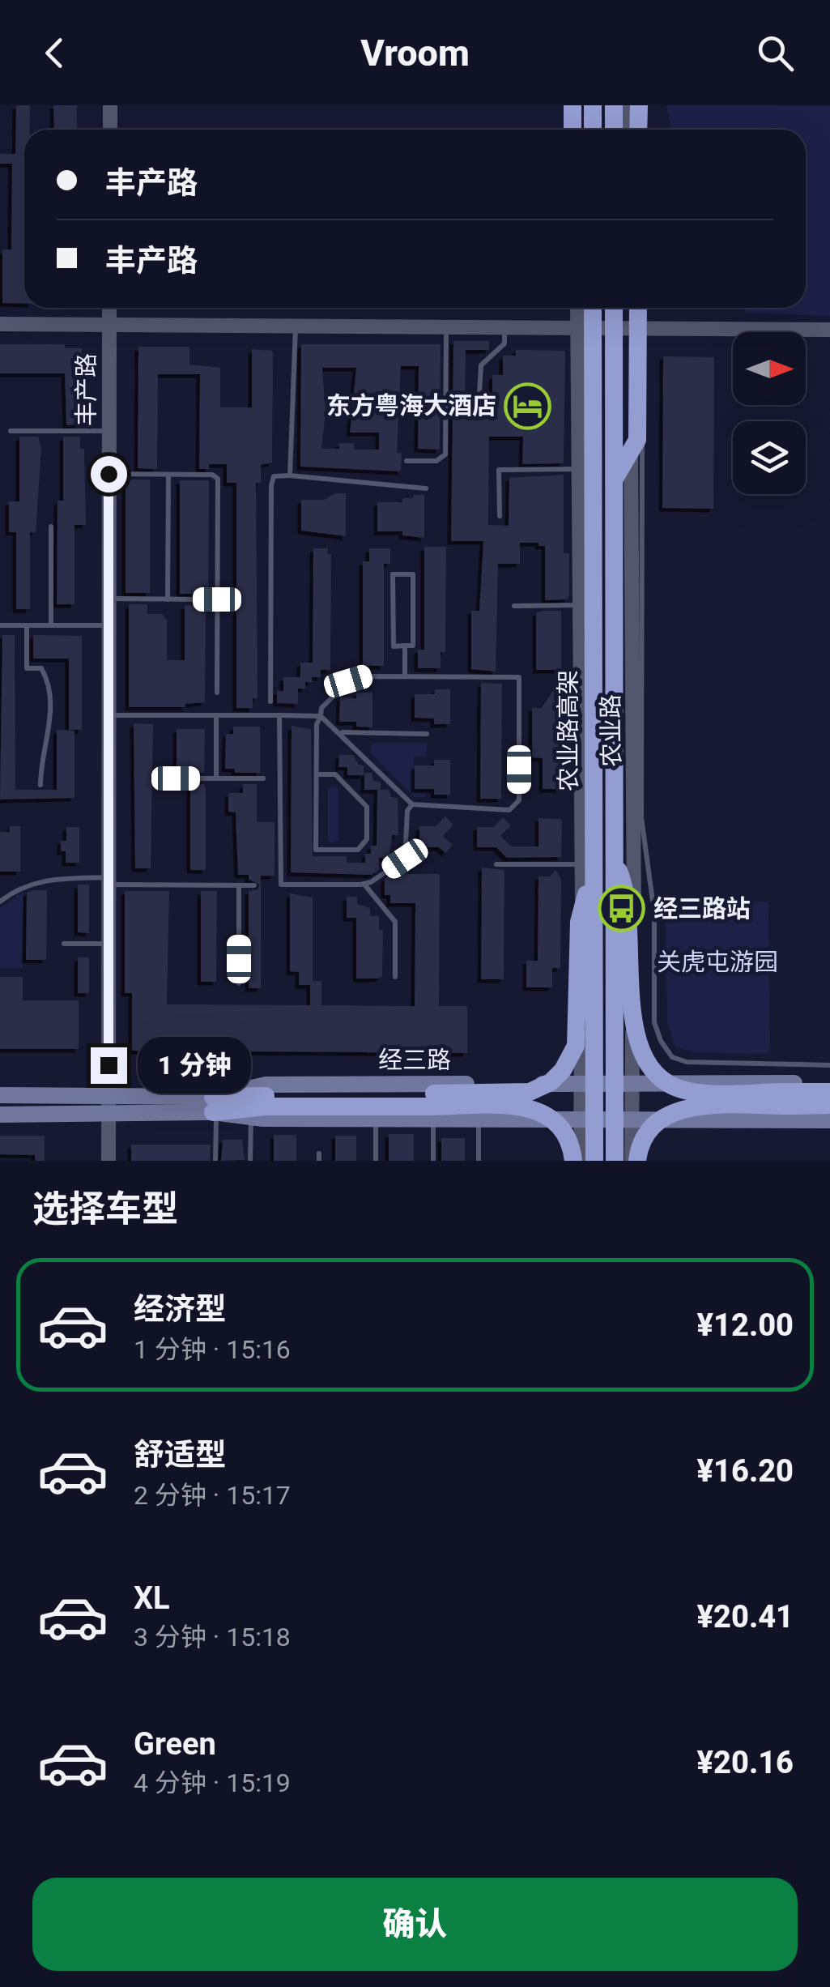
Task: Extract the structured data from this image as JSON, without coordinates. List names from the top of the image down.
{
  "streets": {
    "highway": ["农业路高架"],
    "main road": ["经三路"],
    "street": ["丰产路", "农业路"]
  },
  "crossings": [
    ["丰产路", "经三路"],
    ["农业路高架", "农业路"],
    ["农业路", "经三路"]
  ],
  "parks": ["关虎屯游园"],
  "places": {
    "hotel": ["东方粤海大酒店"],
    "bus stop": ["经三路站"]
  },
  "north": "right",
  "page": {
    "header": "Vroom",
    "banner": ["丰产路", "丰产路"],
    "bubble": "1 分钟",
    "heading": "选择车型",
    "list": [
      {
        "name": "经济型",
        "note": "1 分钟 · 15:16",
        "value": "¥12.00"
      },
      {
        "name": "舒适型",
        "note": "2 分钟 · 15:17",
        "value": "¥16.20"
      },
      {
        "name": "XL",
        "note": "3 分钟 · 15:18",
        "value": "¥20.41"
      },
      {
        "name": "Green",
        "note": "4 分钟 · 15:19",
        "value": "¥20.16"
      }
    ],
    "buttons": "确认"
  }
}
